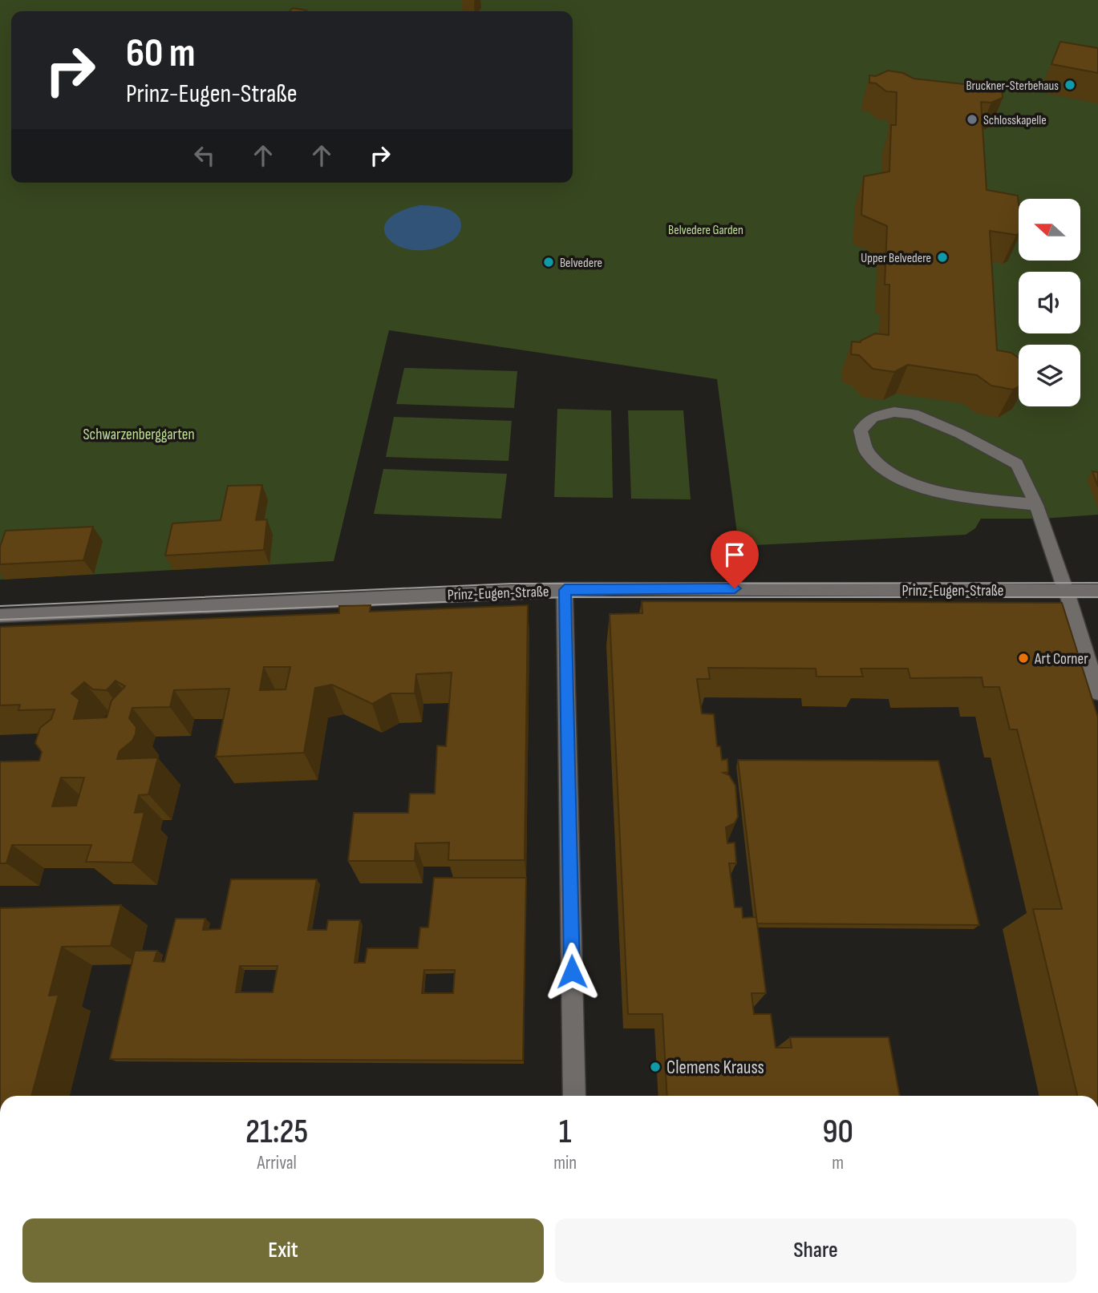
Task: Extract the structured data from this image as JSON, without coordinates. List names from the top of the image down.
{
  "streets": {
    "street": ["Prinz-Eugen-Straße"]
  },
  "parks": ["Belvedere Garden", "Schwarzenberggarten"],
  "places": [
    "Bruckner-Sterbehaus",
    "Schlosskapelle",
    "Upper Belvedere",
    "Belvedere",
    "Art Corner",
    "Clemens Krauss"
  ],
  "north": "left",
  "page": {
    "turn": ["60 m", "Prinz-Eugen-Straße"],
    "eta": [
      "21:25",
      "Arrival",
      "1",
      "min",
      "90",
      "m"
    ],
    "buttons": ["Exit", "Share"]
  }
}
